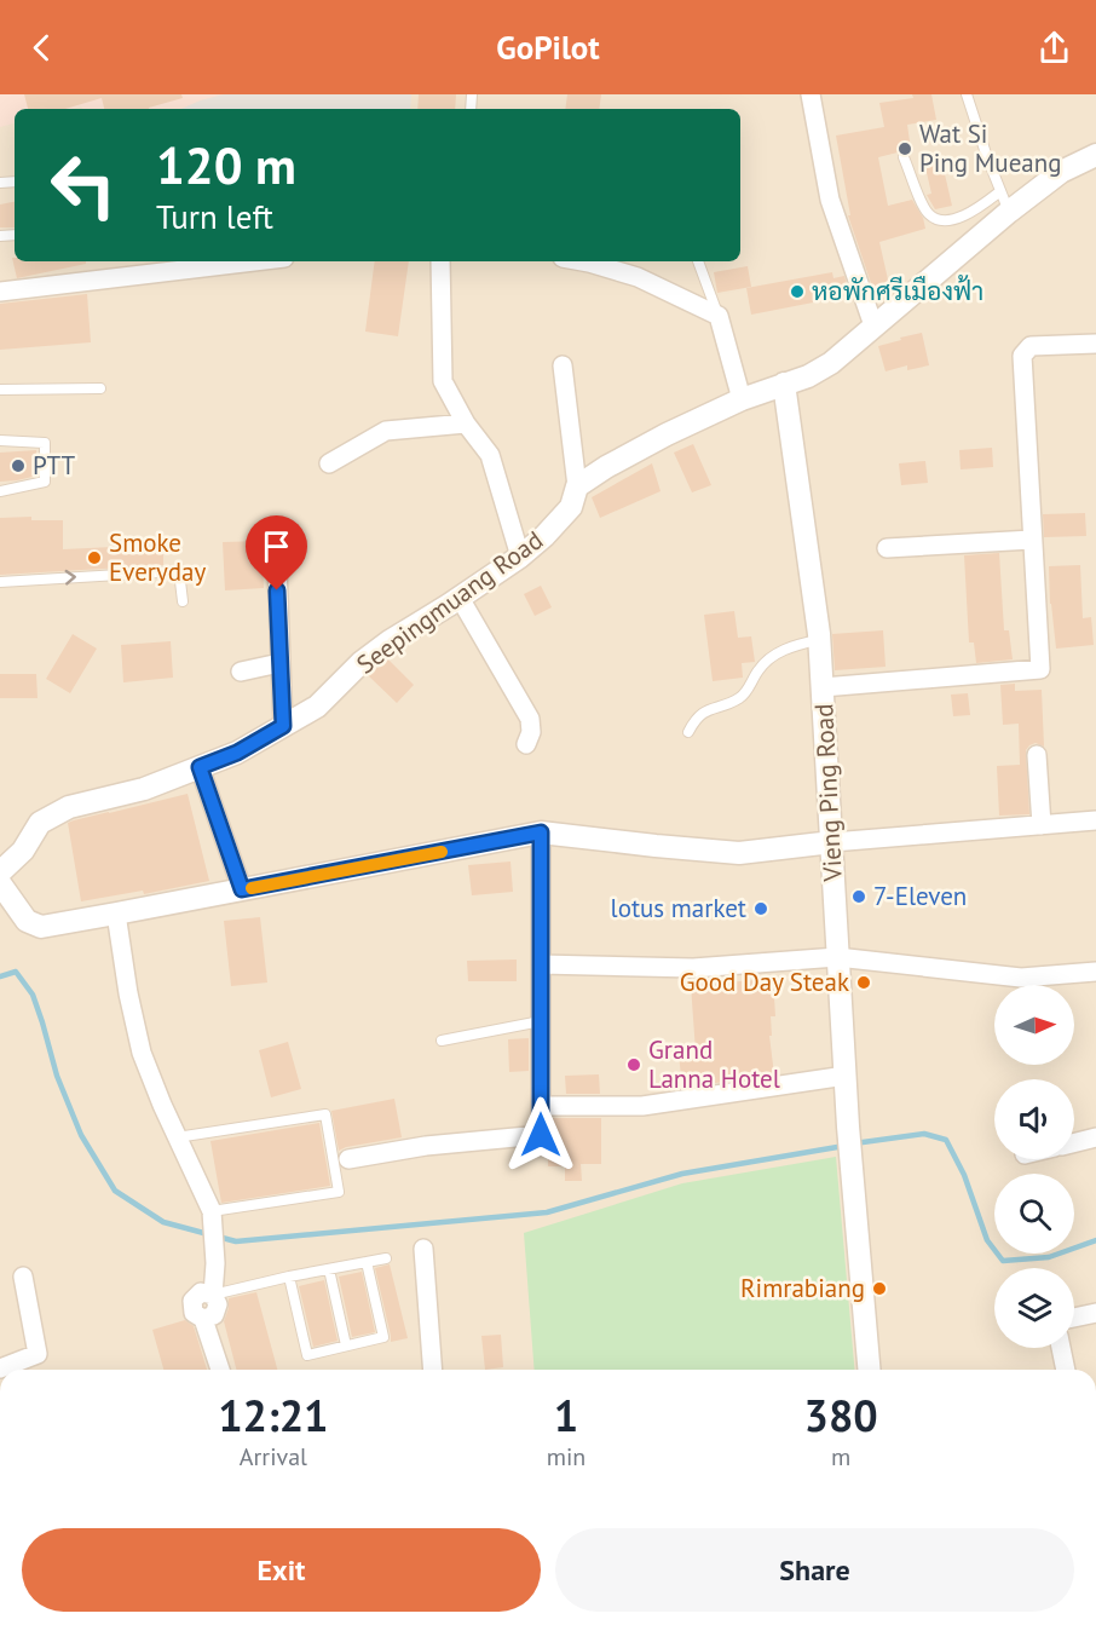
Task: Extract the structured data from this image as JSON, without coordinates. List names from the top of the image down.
{
  "streets": {
    "street": ["Seepingmuang Road", "Vieng Ping Road"]
  },
  "crossings": [
    ["Seepingmuang Road", "Vieng Ping Road"]
  ],
  "places": [
    "Wat Si Ping Mueang",
    "หอพักศรีเมืองฟ้า",
    "PTT",
    "Smoke Everyday",
    "7-Eleven",
    "lotus market",
    "Good Day Steak",
    "Grand Lanna Hotel",
    "Rimrabiang"
  ],
  "north": "right",
  "page": {
    "header": "GoPilot",
    "turn": ["120 m", "Turn left"],
    "eta": [
      "12:21",
      "Arrival",
      "1",
      "min",
      "380",
      "m"
    ],
    "buttons": ["Exit", "Share"]
  }
}
